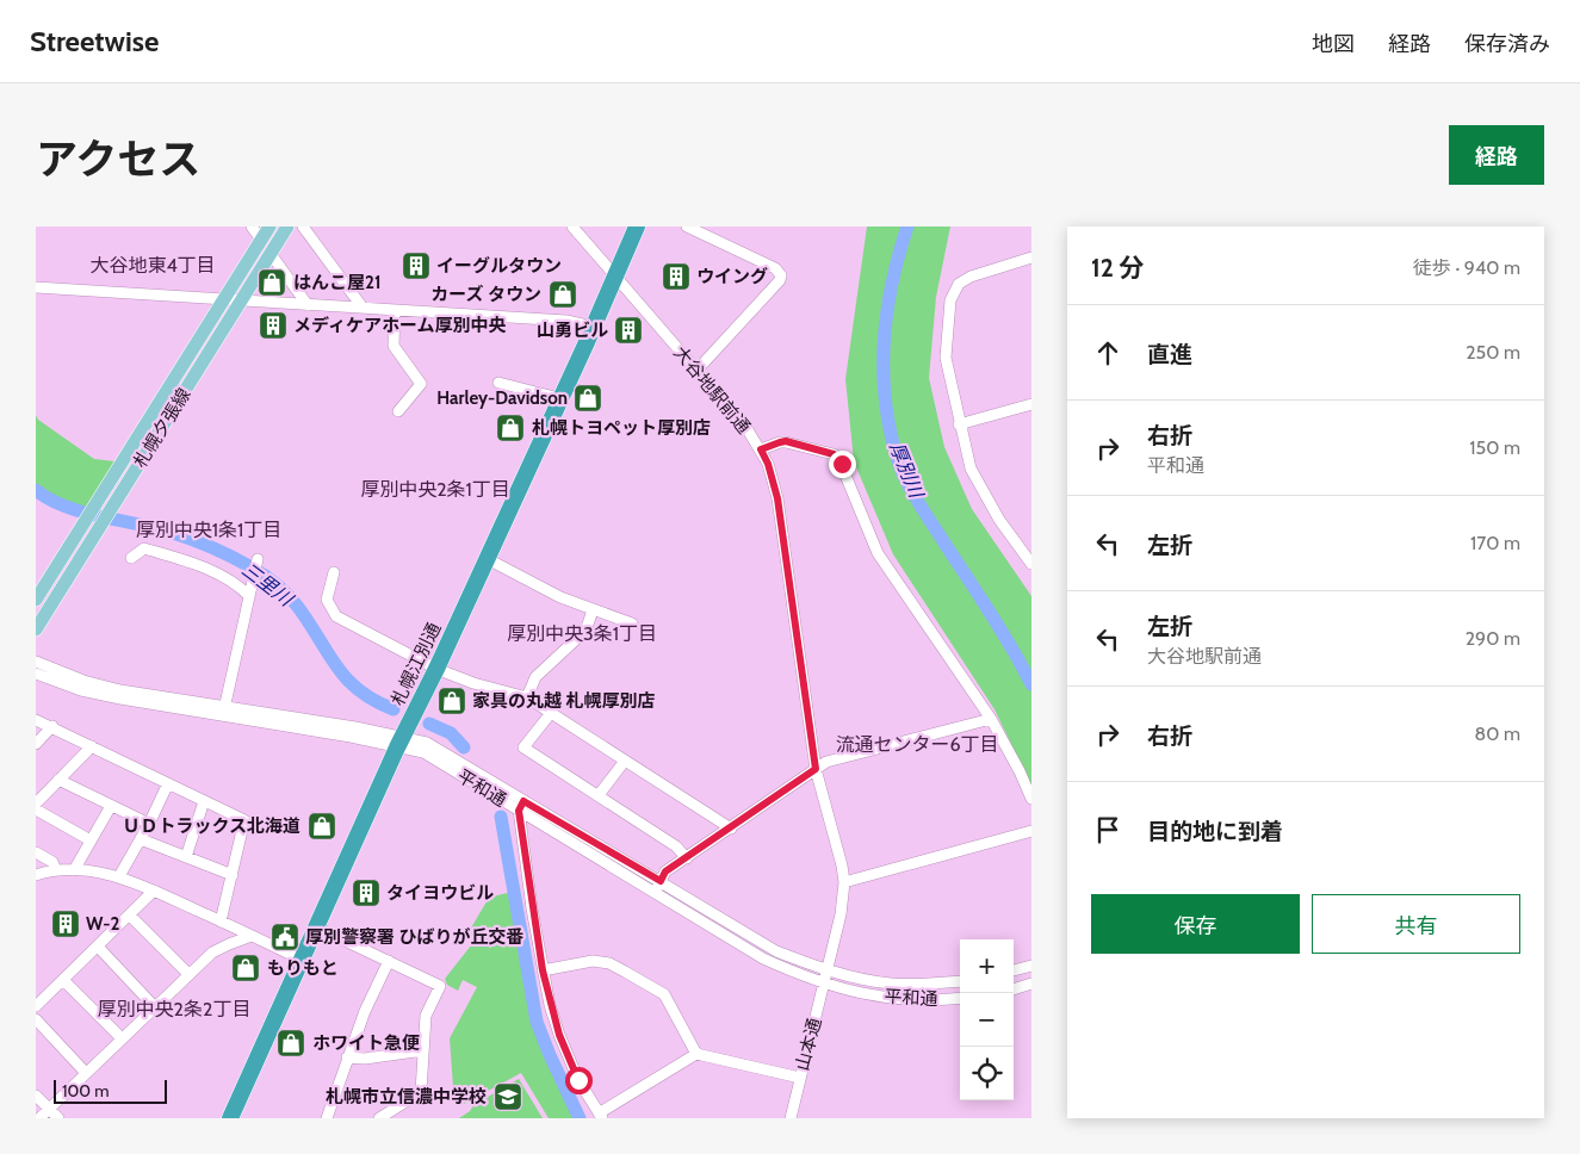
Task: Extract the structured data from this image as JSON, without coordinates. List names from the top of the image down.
{
  "streets": {
    "highway": ["札幌江別通"],
    "main road": ["札幌夕張線"],
    "street": ["大谷地駅前通", "平和通", "山本通"]
  },
  "crossings": [
    ["大谷地駅前通", "札幌江別通"],
    ["大谷地駅前通", "平和通"],
    ["大谷地駅前通", "山本通"],
    ["札幌江別通", "平和通"],
    ["平和通", "山本通"]
  ],
  "districts": [
    "大谷地東4丁目",
    "厚別中央2条1丁目",
    "厚別中央1条1丁目",
    "厚別中央3条1丁目",
    "流通センター6丁目",
    "厚別中央2条2丁目"
  ],
  "water": ["厚別川", "三里川"],
  "places": {
    "building": [
      "イーグルタウン",
      "ウイング",
      "メディケアホーム厚別中央",
      "山勇ビル",
      "タイヨウビル",
      "W-2"
    ],
    "shop": [
      "はんこ屋21",
      "カーズ タウン",
      "Harley-Davidson",
      "札幌トヨペット厚別店",
      "家具の丸越 札幌厚別店",
      "ＵＤトラックス北海道",
      "もりもと",
      "ホワイト急便"
    ],
    "public building": ["厚別警察署 ひばりが丘交番"],
    "school or university": ["札幌市立信濃中学校"]
  },
  "scale_bar": "100 m",
  "page": {
    "header": "Streetwise",
    "nav": ["地図", "経路", "保存済み"],
    "title": "アクセス",
    "buttons": [
      "経路",
      ["保存", "共有"]
    ],
    "heading": ["12 分", "徒歩 · 940 m"],
    "list": [
      ["直進", "250 m"],
      ["右折", "平和通", "150 m"],
      ["左折", "170 m"],
      ["左折", "大谷地駅前通", "290 m"],
      ["右折", "80 m"],
      "目的地に到着"
    ],
    "map_buttons": ["+", "−"],
    "scale": "100 m"
  }
}
